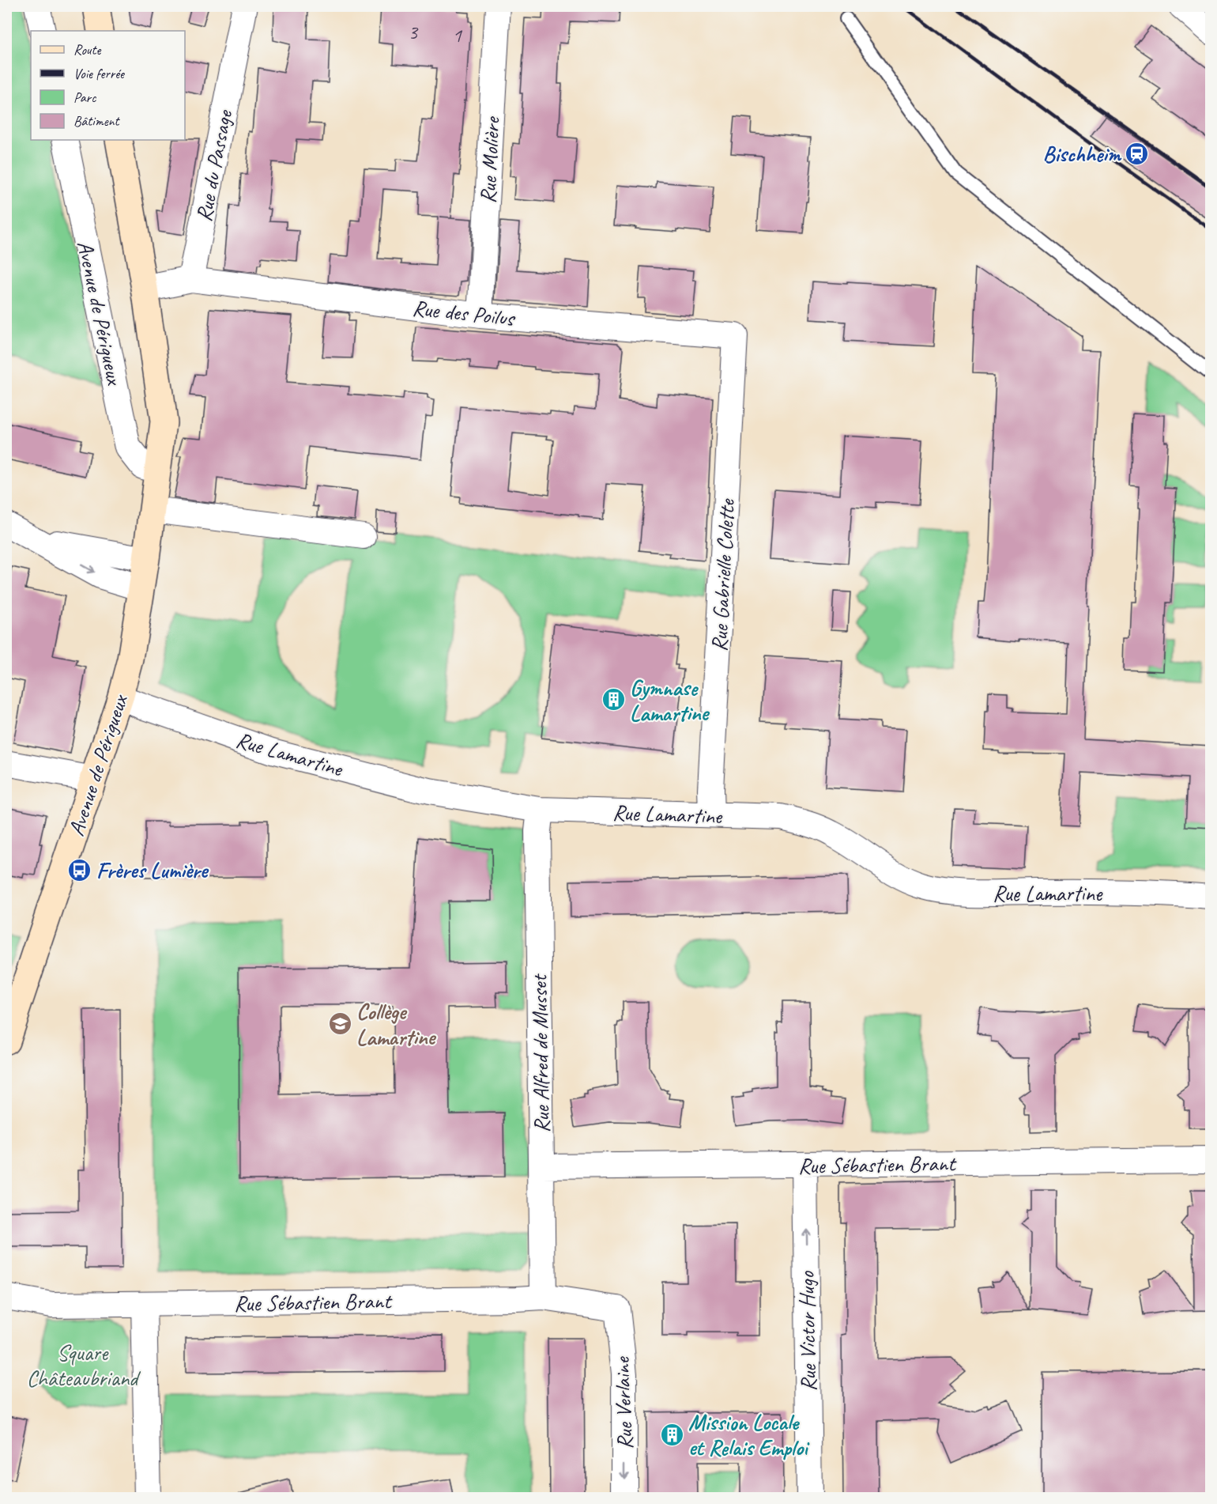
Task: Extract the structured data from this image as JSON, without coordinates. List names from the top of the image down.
{
  "streets": {
    "street": [
      "Rue Molière",
      "Rue du Passage",
      "Avenue de Périgueux",
      "Rue des Poilus",
      "Rue Gabrielle Colette",
      "Rue Lamartine",
      "Rue Alfred de Musset",
      "Rue Sébastien Brant",
      "Rue Victor Hugo",
      "Rue Verlaine"
    ]
  },
  "crossings": [
    ["Rue Molière", "Rue des Poilus"],
    ["Rue du Passage", "Rue des Poilus"],
    ["Avenue de Périgueux", "Rue Lamartine"],
    ["Rue des Poilus", "Rue Gabrielle Colette"],
    ["Rue Gabrielle Colette", "Rue Lamartine"],
    ["Rue Lamartine", "Rue Alfred de Musset"],
    ["Rue Alfred de Musset", "Rue Sébastien Brant"],
    ["Rue Sébastien Brant", "Rue Victor Hugo"],
    ["Rue Sébastien Brant", "Rue Verlaine"]
  ],
  "one_way": ["Rue Victor Hugo", "Rue Verlaine"],
  "parks": ["Square Châteaubriand"],
  "places": {
    "station": ["Bischheim"],
    "building": ["Gymnase Lamartine", "Mission Locale et Relais Emploi"],
    "bus stop": ["Frères Lumière"],
    "school or university": ["Collège Lamartine"]
  },
  "house_numbers": ["3", "1"],
  "legend": [
    "Route",
    "Voie ferrée",
    "Parc",
    "Bâtiment"
  ]
}
